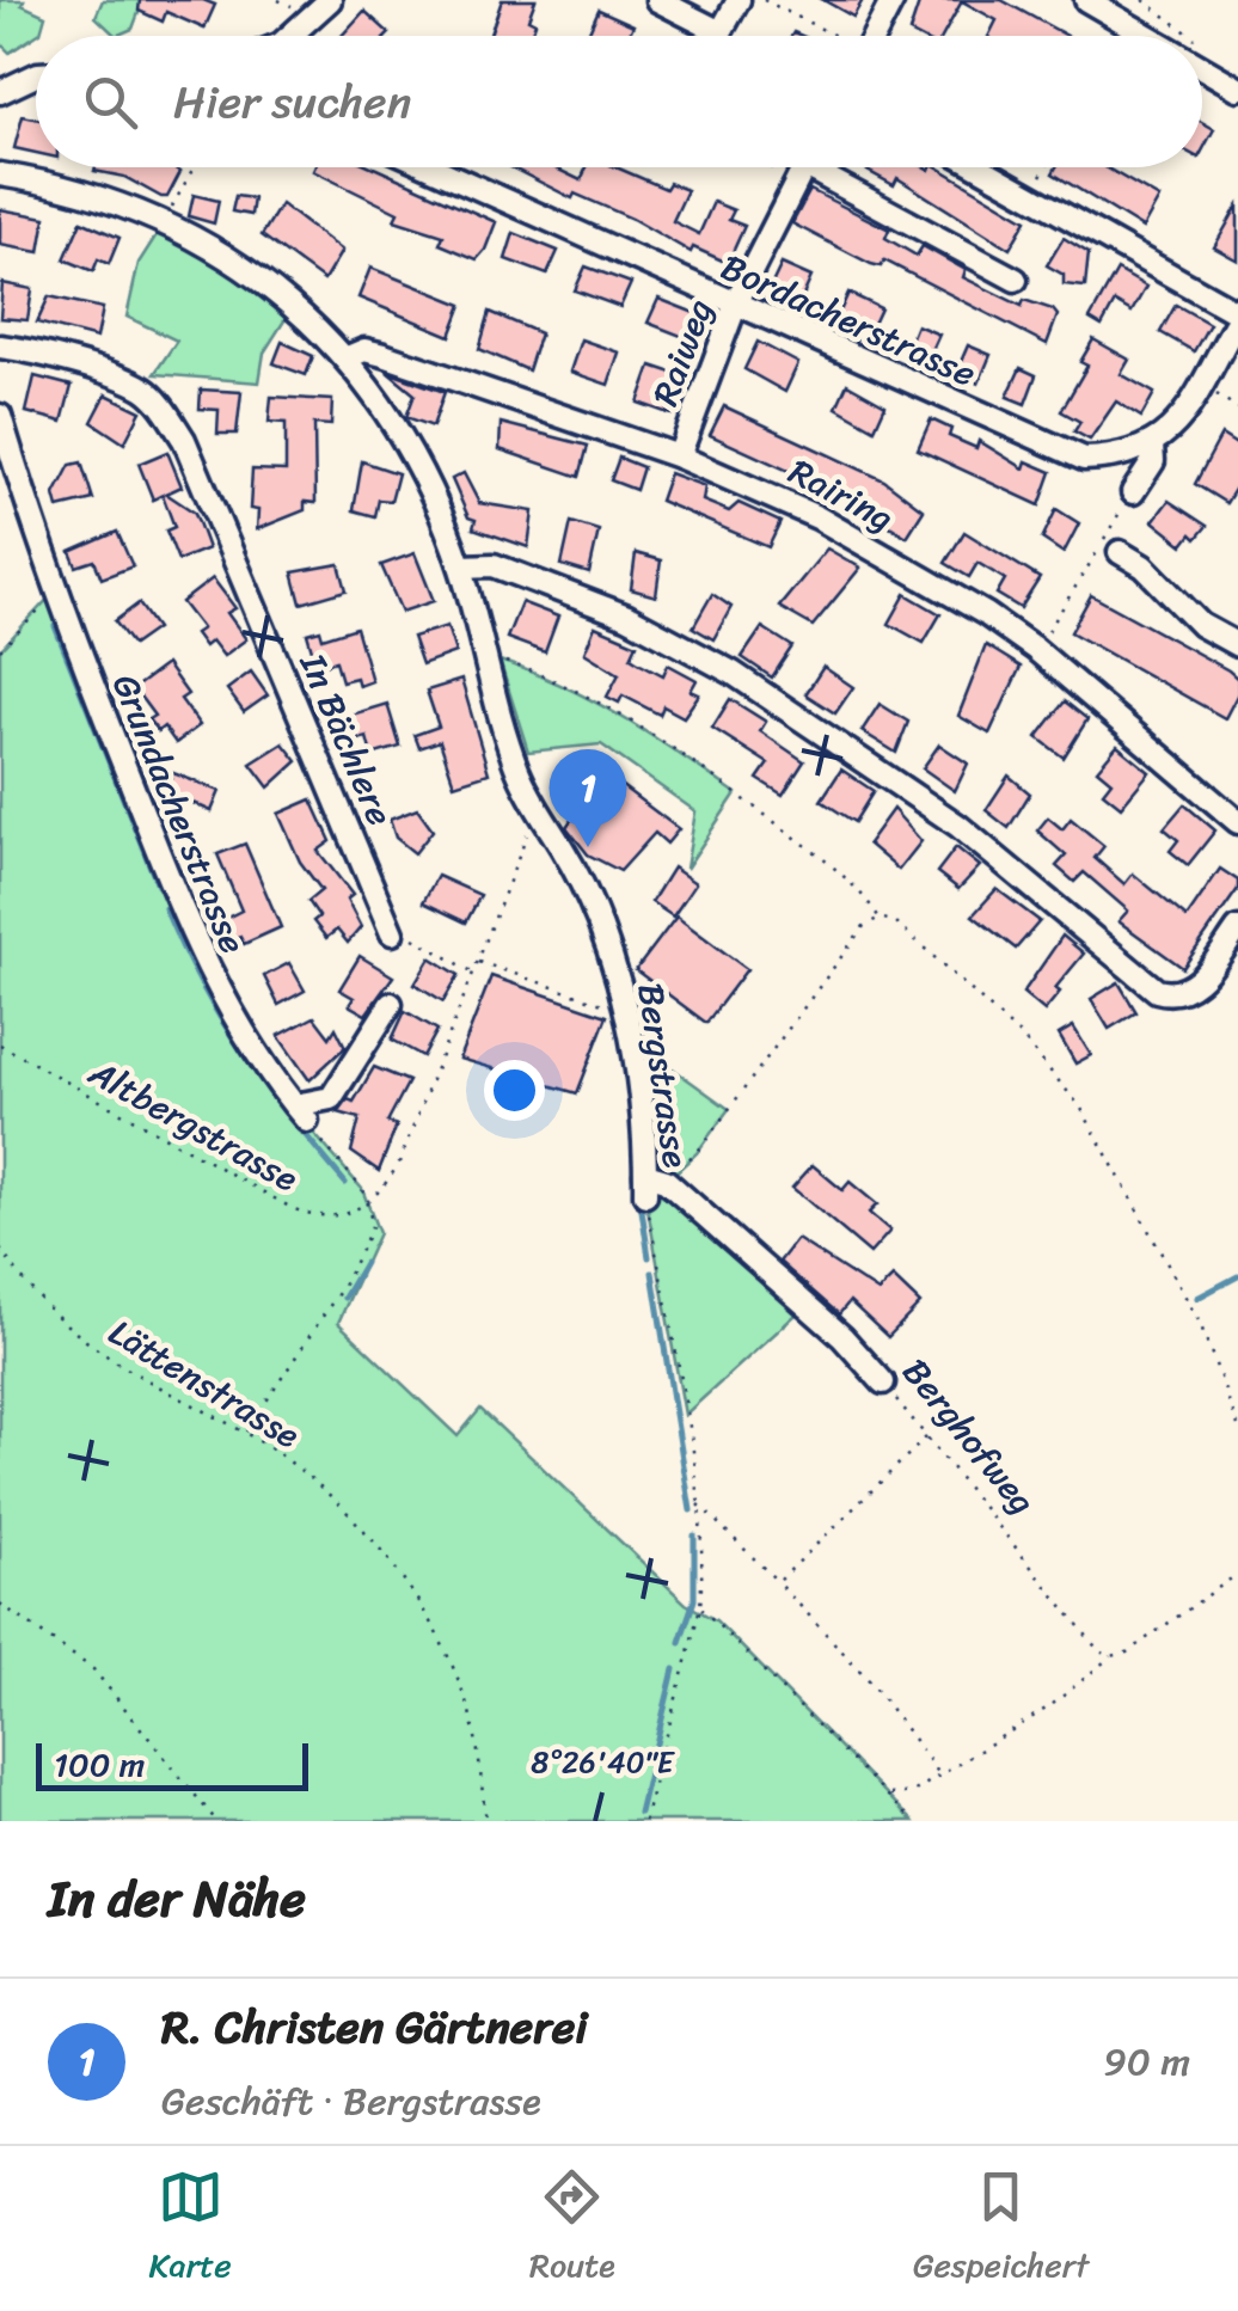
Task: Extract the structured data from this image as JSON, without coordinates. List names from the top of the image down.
{
  "streets": {
    "street": [
      "Bordacherstrasse",
      "Raiweg",
      "Rairing",
      "In Bächlere",
      "Grundacherstrasse",
      "Bergstrasse",
      "Berghofweg"
    ],
    "path": ["Altbergstrasse", "Lättenstrasse"]
  },
  "crossings": [
    ["Bordacherstrasse", "Raiweg"],
    ["Raiweg", "Rairing"],
    ["Rairing", "Bergstrasse"],
    ["Bergstrasse", "Berghofweg"]
  ],
  "scale_bar": "100 m",
  "page": {
    "search": "Hier suchen",
    "pins": "1",
    "scale": "100 m",
    "heading": "In der Nähe",
    "list": [
      {
        "mark": "1",
        "name": "R. Christen Gärtnerei",
        "note": "Geschäft · Bergstrasse",
        "value": "90 m"
      }
    ],
    "nav": ["Karte", "Route", "Gespeichert"]
  },
  "coordinates": ["8°26'40\"E"]
}
